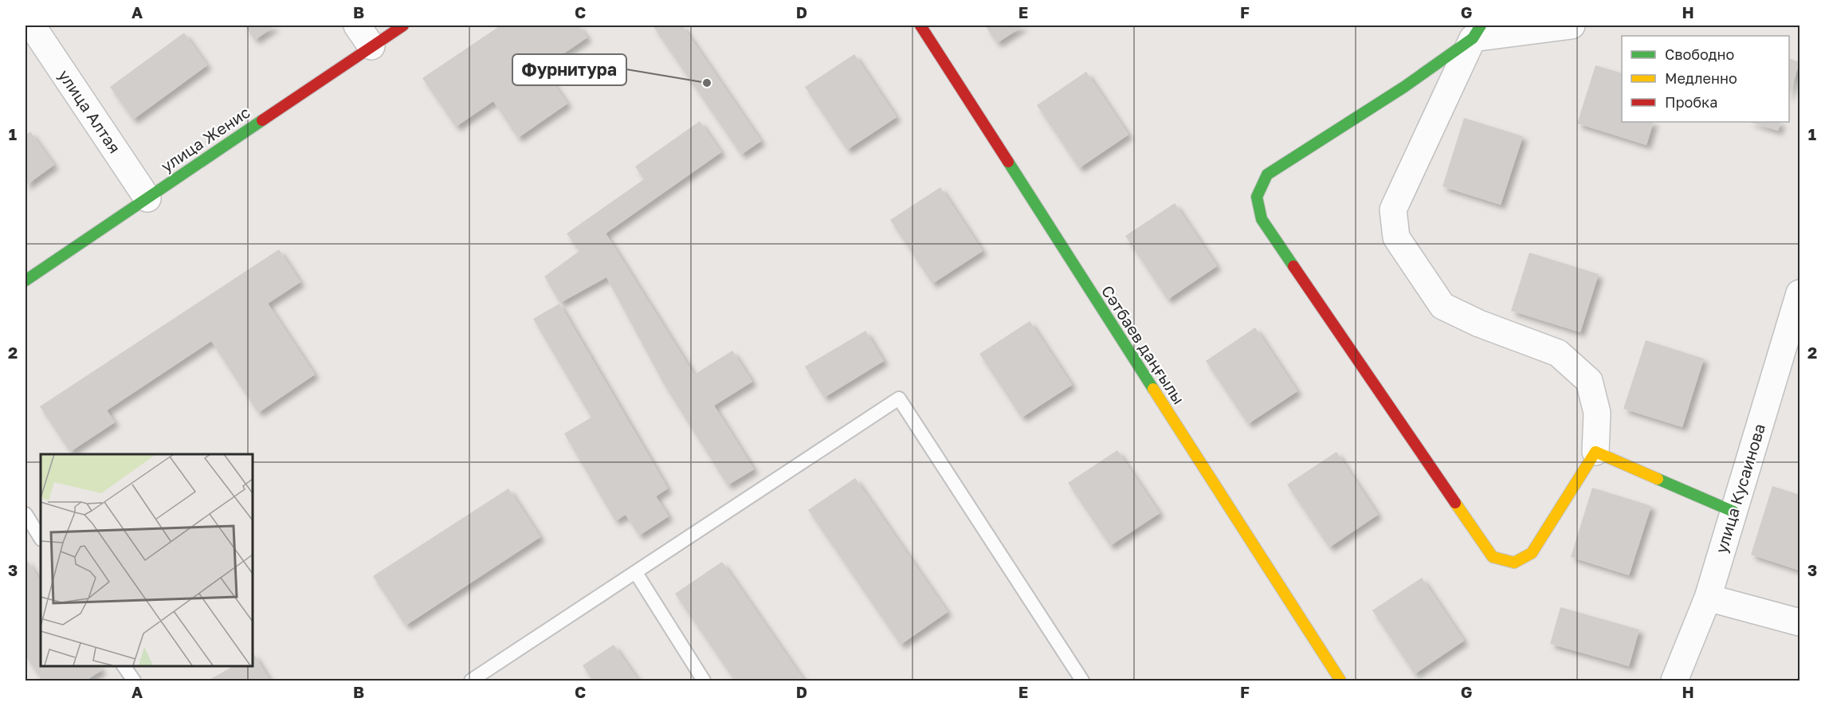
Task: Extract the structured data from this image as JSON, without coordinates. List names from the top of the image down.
{
  "streets": {
    "street": [
      "улица Алтая",
      "улица Женис",
      "Сәтбаев даңғылы",
      "улица Кусаинова"
    ]
  },
  "crossings": [
    ["улица Алтая", "улица Женис"]
  ],
  "places": ["Фурнитура"],
  "legend": ["Свободно", "Медленно", "Пробка"],
  "grid": {
    "columns": [
      "A",
      "B",
      "C",
      "D",
      "E",
      "F",
      "G",
      "H"
    ],
    "rows": ["1", "2", "3"]
  }
}
